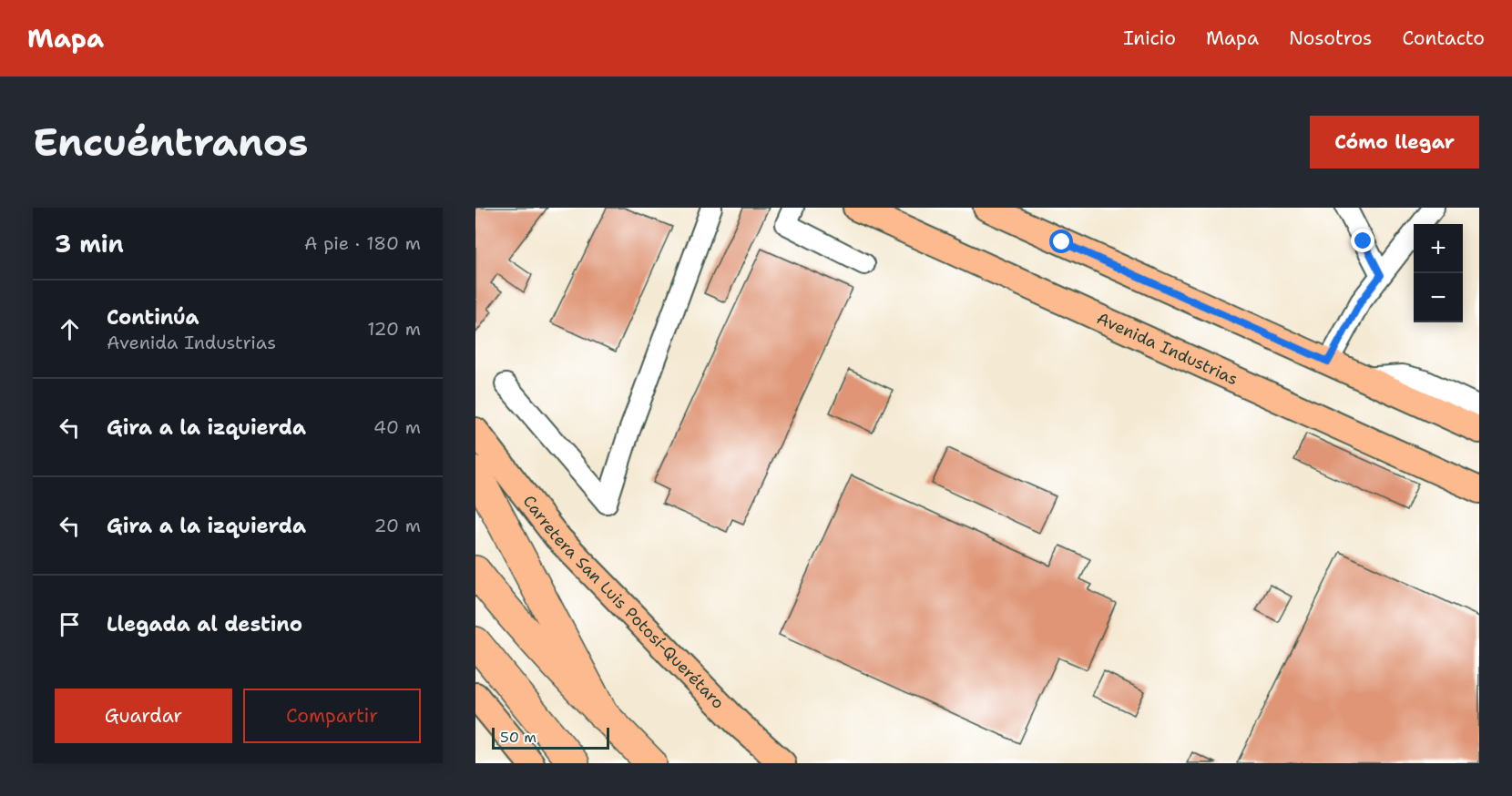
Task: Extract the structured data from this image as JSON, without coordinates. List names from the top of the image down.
{
  "streets": {
    "main road": ["Avenida Industrias", "Carretera San Luis Potosí-Querétaro"]
  },
  "scale_bar": "50 m",
  "page": {
    "header": "Mapa",
    "nav": [
      "Inicio",
      "Mapa",
      "Nosotros",
      "Contacto"
    ],
    "buttons": [
      "Cómo llegar",
      ["Guardar", "Compartir"]
    ],
    "title": "Encuéntranos",
    "heading": ["3 min", "A pie · 180 m"],
    "map_buttons": ["+", "−"],
    "list": [
      ["Continúa", "Avenida Industrias", "120 m"],
      ["Gira a la izquierda", "40 m"],
      ["Gira a la izquierda", "20 m"],
      "Llegada al destino"
    ],
    "scale": "50 m"
  }
}
